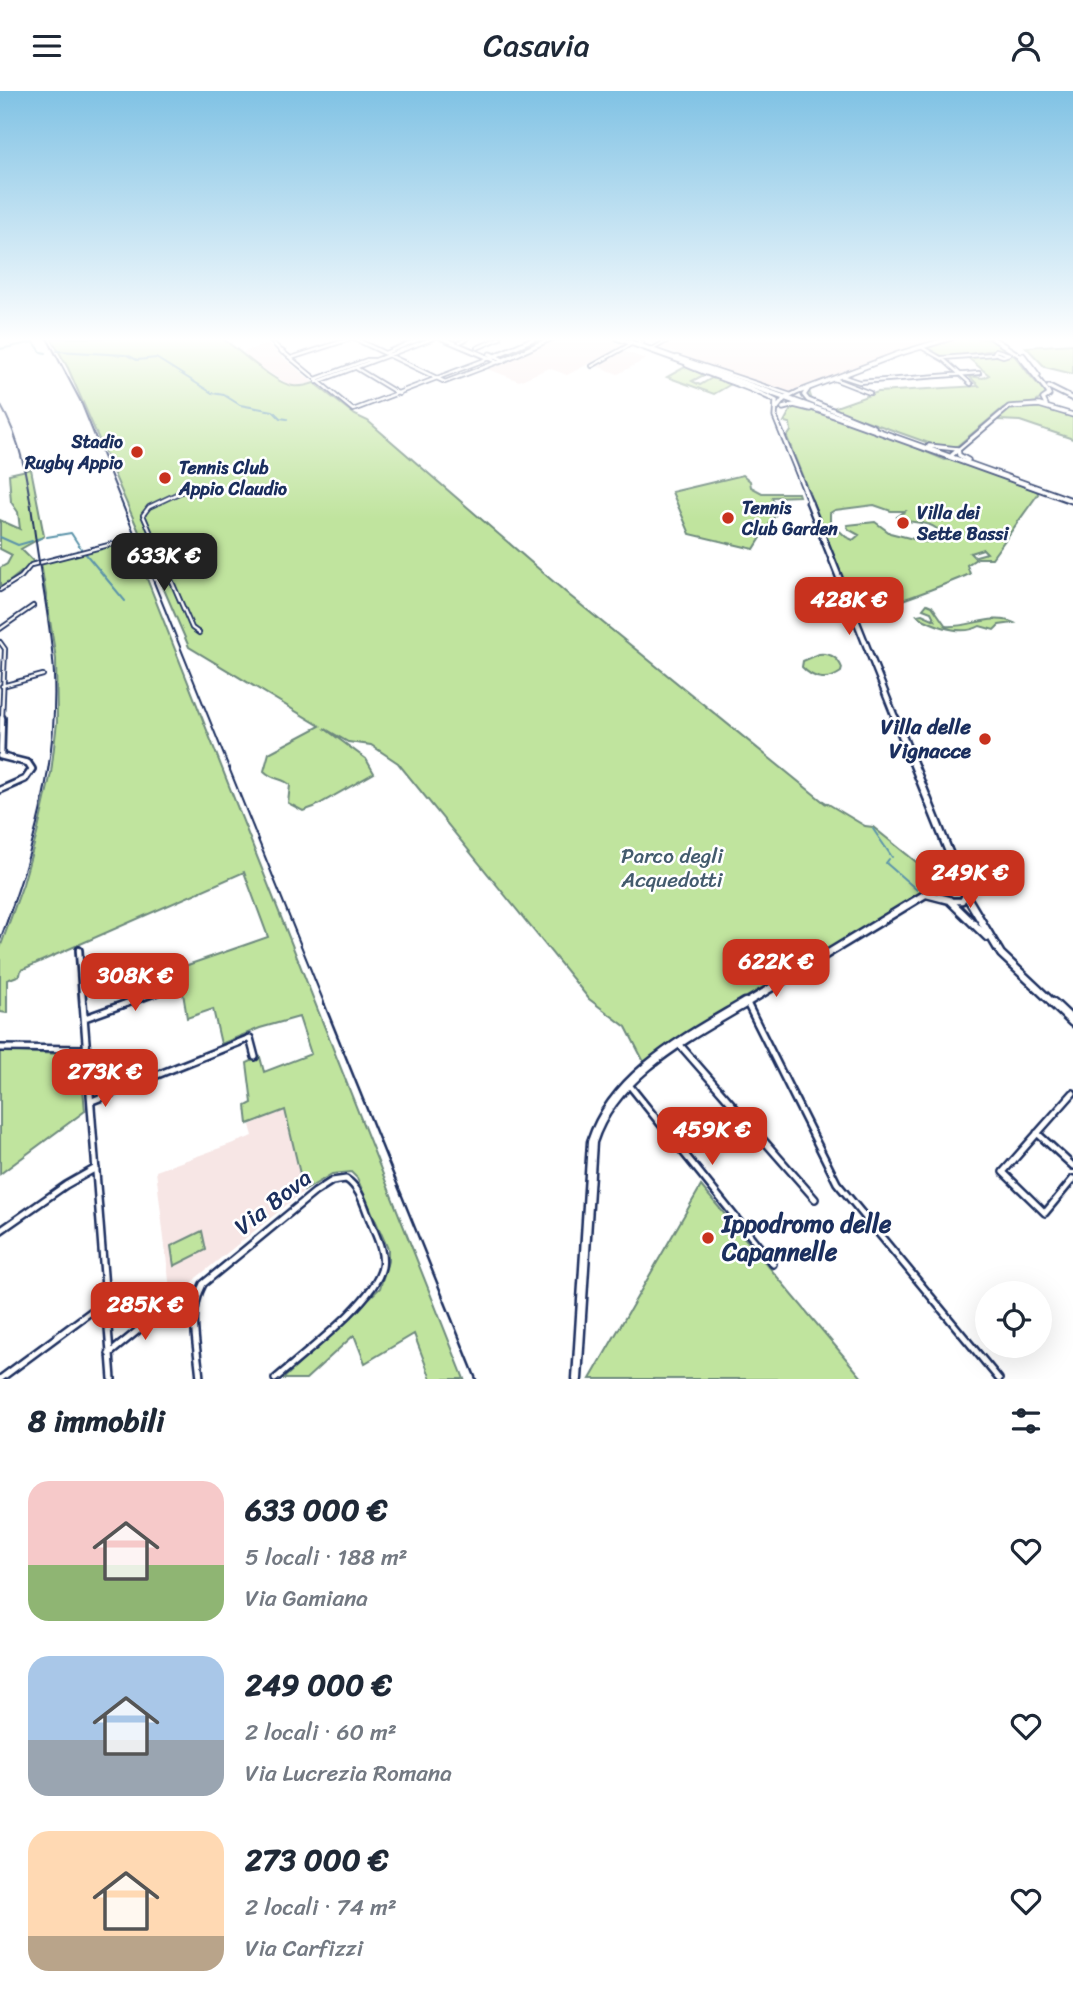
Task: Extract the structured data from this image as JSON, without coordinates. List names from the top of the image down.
{
  "streets": {
    "street": ["Via Bova"]
  },
  "parks": ["Parco degli Acquedotti"],
  "places": [
    "Stadio Rugby Appio",
    "Tennis Club Appio Claudio",
    "Tennis Club Garden",
    "Villa dei Sette Bassi",
    "Villa delle Vignacce",
    "Ippodromo delle Capannelle"
  ],
  "page": {
    "header": "Casavia",
    "price": [
      "633K €",
      "428K €",
      "249K €",
      "622K €",
      "308K €",
      "273K €",
      "459K €",
      "285K €"
    ],
    "heading": "8 immobili",
    "list": [
      {
        "name": "633 000 €",
        "note": "5 locali · 188 m² · Via Gamiana"
      },
      {
        "name": "249 000 €",
        "note": "2 locali · 60 m² · Via Lucrezia Romana"
      },
      {
        "name": "273 000 €",
        "note": "2 locali · 74 m² · Via Carfizzi"
      }
    ]
  }
}
